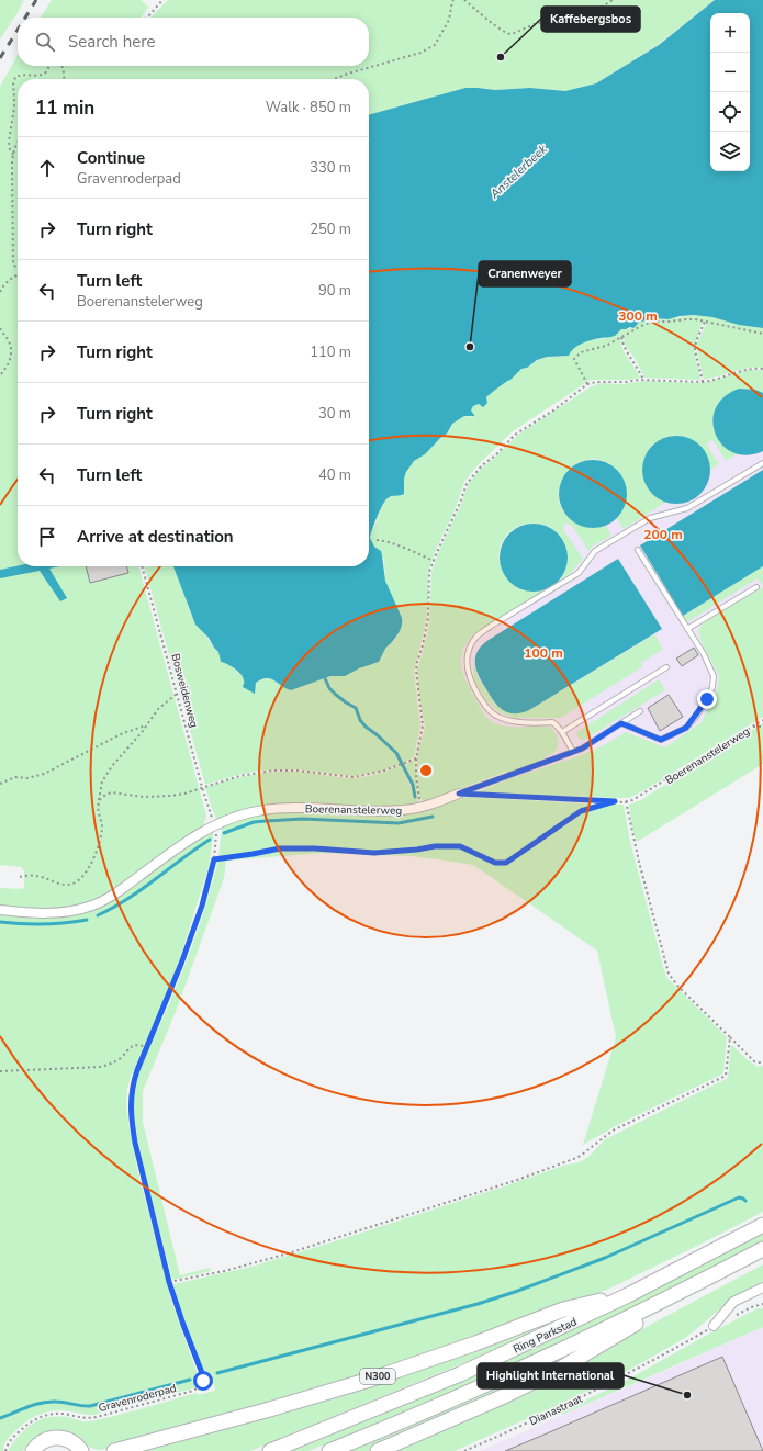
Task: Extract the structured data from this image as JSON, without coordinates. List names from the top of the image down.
{
  "streets": {
    "main road": ["Ring Parkstad", "N300"],
    "street": ["Boerenanstelerweg"],
    "path": ["Bosweidenweg", "Gravenroderpad", "Dianastraat"]
  },
  "crossings": [
    ["Bosweidenweg", "Boerenanstelerweg"],
    ["Bosweidenweg", "Gravenroderpad"],
    ["Boerenanstelerweg", "Gravenroderpad"],
    ["Ring Parkstad", "N300"]
  ],
  "water": ["Anstelerbeek"],
  "places": ["Kaffebergsbos", "Cranenweyer", "Highlight International"],
  "page": {
    "map_buttons": ["+", "−"],
    "search": "Search here",
    "heading": ["11 min", "Walk · 850 m"],
    "list": [
      ["Continue", "Gravenroderpad", "330 m"],
      ["Turn right", "250 m"],
      ["Turn left", "Boerenanstelerweg", "90 m"],
      ["Turn right", "110 m"],
      ["Turn right", "30 m"],
      ["Turn left", "40 m"],
      "Arrive at destination"
    ]
  },
  "rings": ["300 m", "200 m", "100 m"]
}
